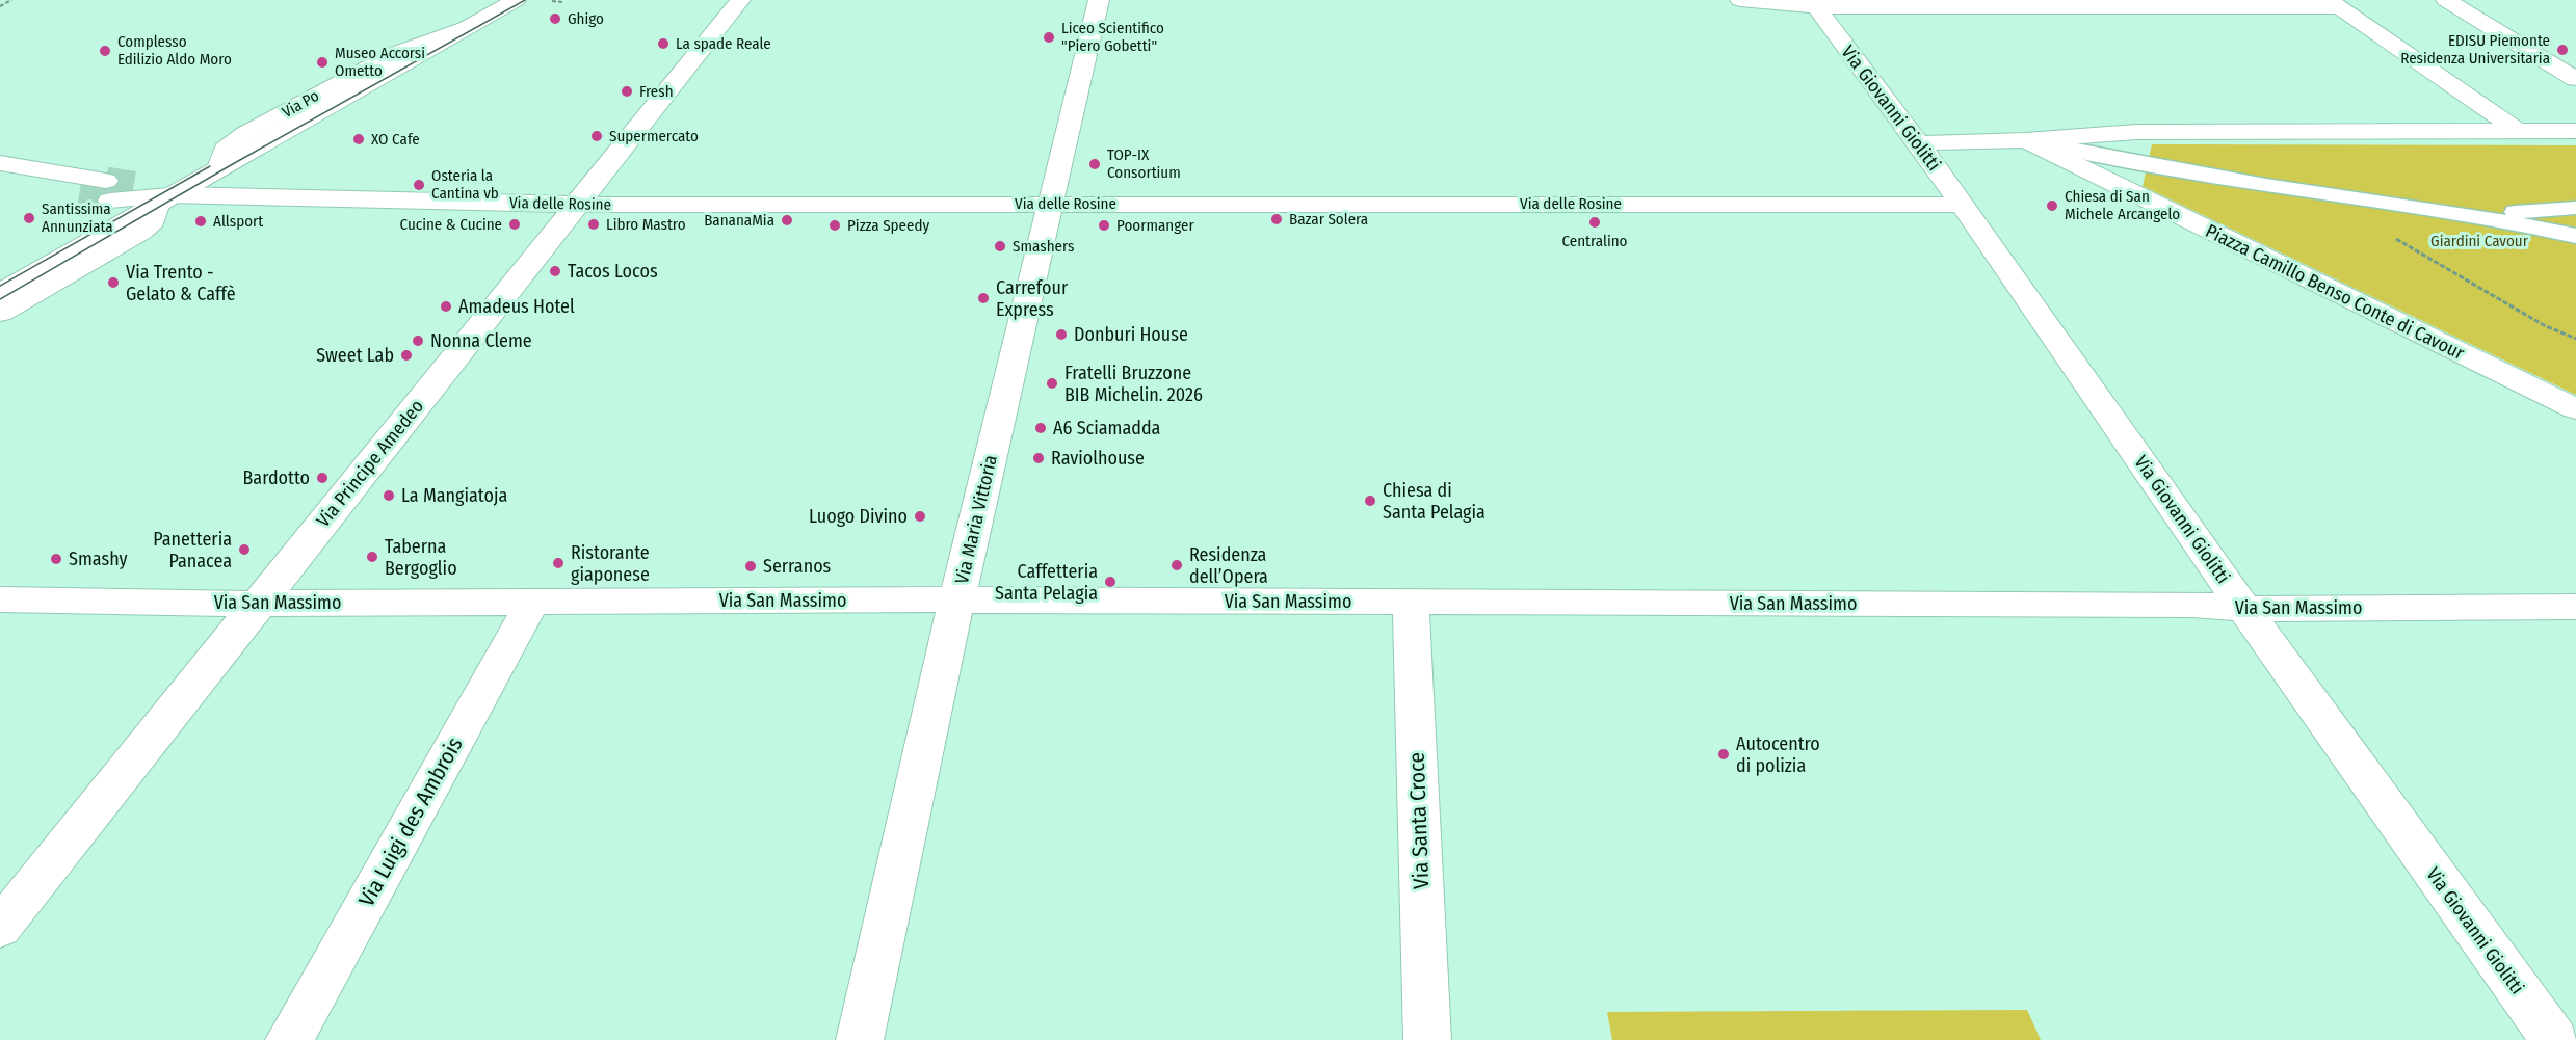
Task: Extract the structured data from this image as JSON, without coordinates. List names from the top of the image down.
{
  "streets": {
    "street": [
      "Via Po",
      "Via Giovanni Giolitti",
      "Via delle Rosine",
      "Piazza Camillo Benso Conte di Cavour",
      "Via Principe Amedeo",
      "Via Maria Vittoria",
      "Via San Massimo",
      "Via Santa Croce",
      "Via Luigi des Ambrois"
    ]
  },
  "crossings": [
    ["Via Po", "Via delle Rosine"],
    ["Via Giovanni Giolitti", "Via delle Rosine"],
    ["Via Giovanni Giolitti", "Piazza Camillo Benso Conte di Cavour"],
    ["Via Giovanni Giolitti", "Via San Massimo"],
    ["Via delle Rosine", "Via Principe Amedeo"],
    ["Via delle Rosine", "Via Maria Vittoria"],
    ["Via Principe Amedeo", "Via San Massimo"],
    ["Via Maria Vittoria", "Via San Massimo"],
    ["Via San Massimo", "Via Santa Croce"],
    ["Via San Massimo", "Via Luigi des Ambrois"]
  ],
  "parks": ["Giardini Cavour"],
  "places": [
    "Ghigo",
    "Liceo Scientifico \"Piero Gobetti\"",
    "La spade Reale",
    "EDISU Piemonte Residenza Universitaria",
    "Complesso Edilizio Aldo Moro",
    "Museo Accorsi Ometto",
    "Fresh",
    "Supermercato",
    "XO Cafe",
    "TOP-IX Consortium",
    "Osteria la Cantina vb",
    "Chiesa di San Michele Arcangelo",
    "Santissima Annunziata",
    "Bazar Solera",
    "BananaMia",
    "Allsport",
    "Centralino",
    "Cucine & Cucine",
    "Libro Mastro",
    "Pizza Speedy",
    "Poormanger",
    "Smashers",
    "Tacos Locos",
    "Via Trento - Gelato & Caffè",
    "Carrefour Express",
    "Amadeus Hotel",
    "Donburi House",
    "Nonna Cleme",
    "Sweet Lab",
    "Fratelli Bruzzone BIB Michelin. 2026",
    "A6 Sciamadda",
    "Raviolhouse",
    "Bardotto",
    "La Mangiatoja",
    "Chiesa di Santa Pelagia",
    "Luogo Divino",
    "Panetteria Panacea",
    "Taberna Bergoglio",
    "Smashy",
    "Ristorante giaponese",
    "Residenza dell’Opera",
    "Serranos",
    "Caffetteria Santa Pelagia",
    "Autocentro di polizia"
  ]
}
